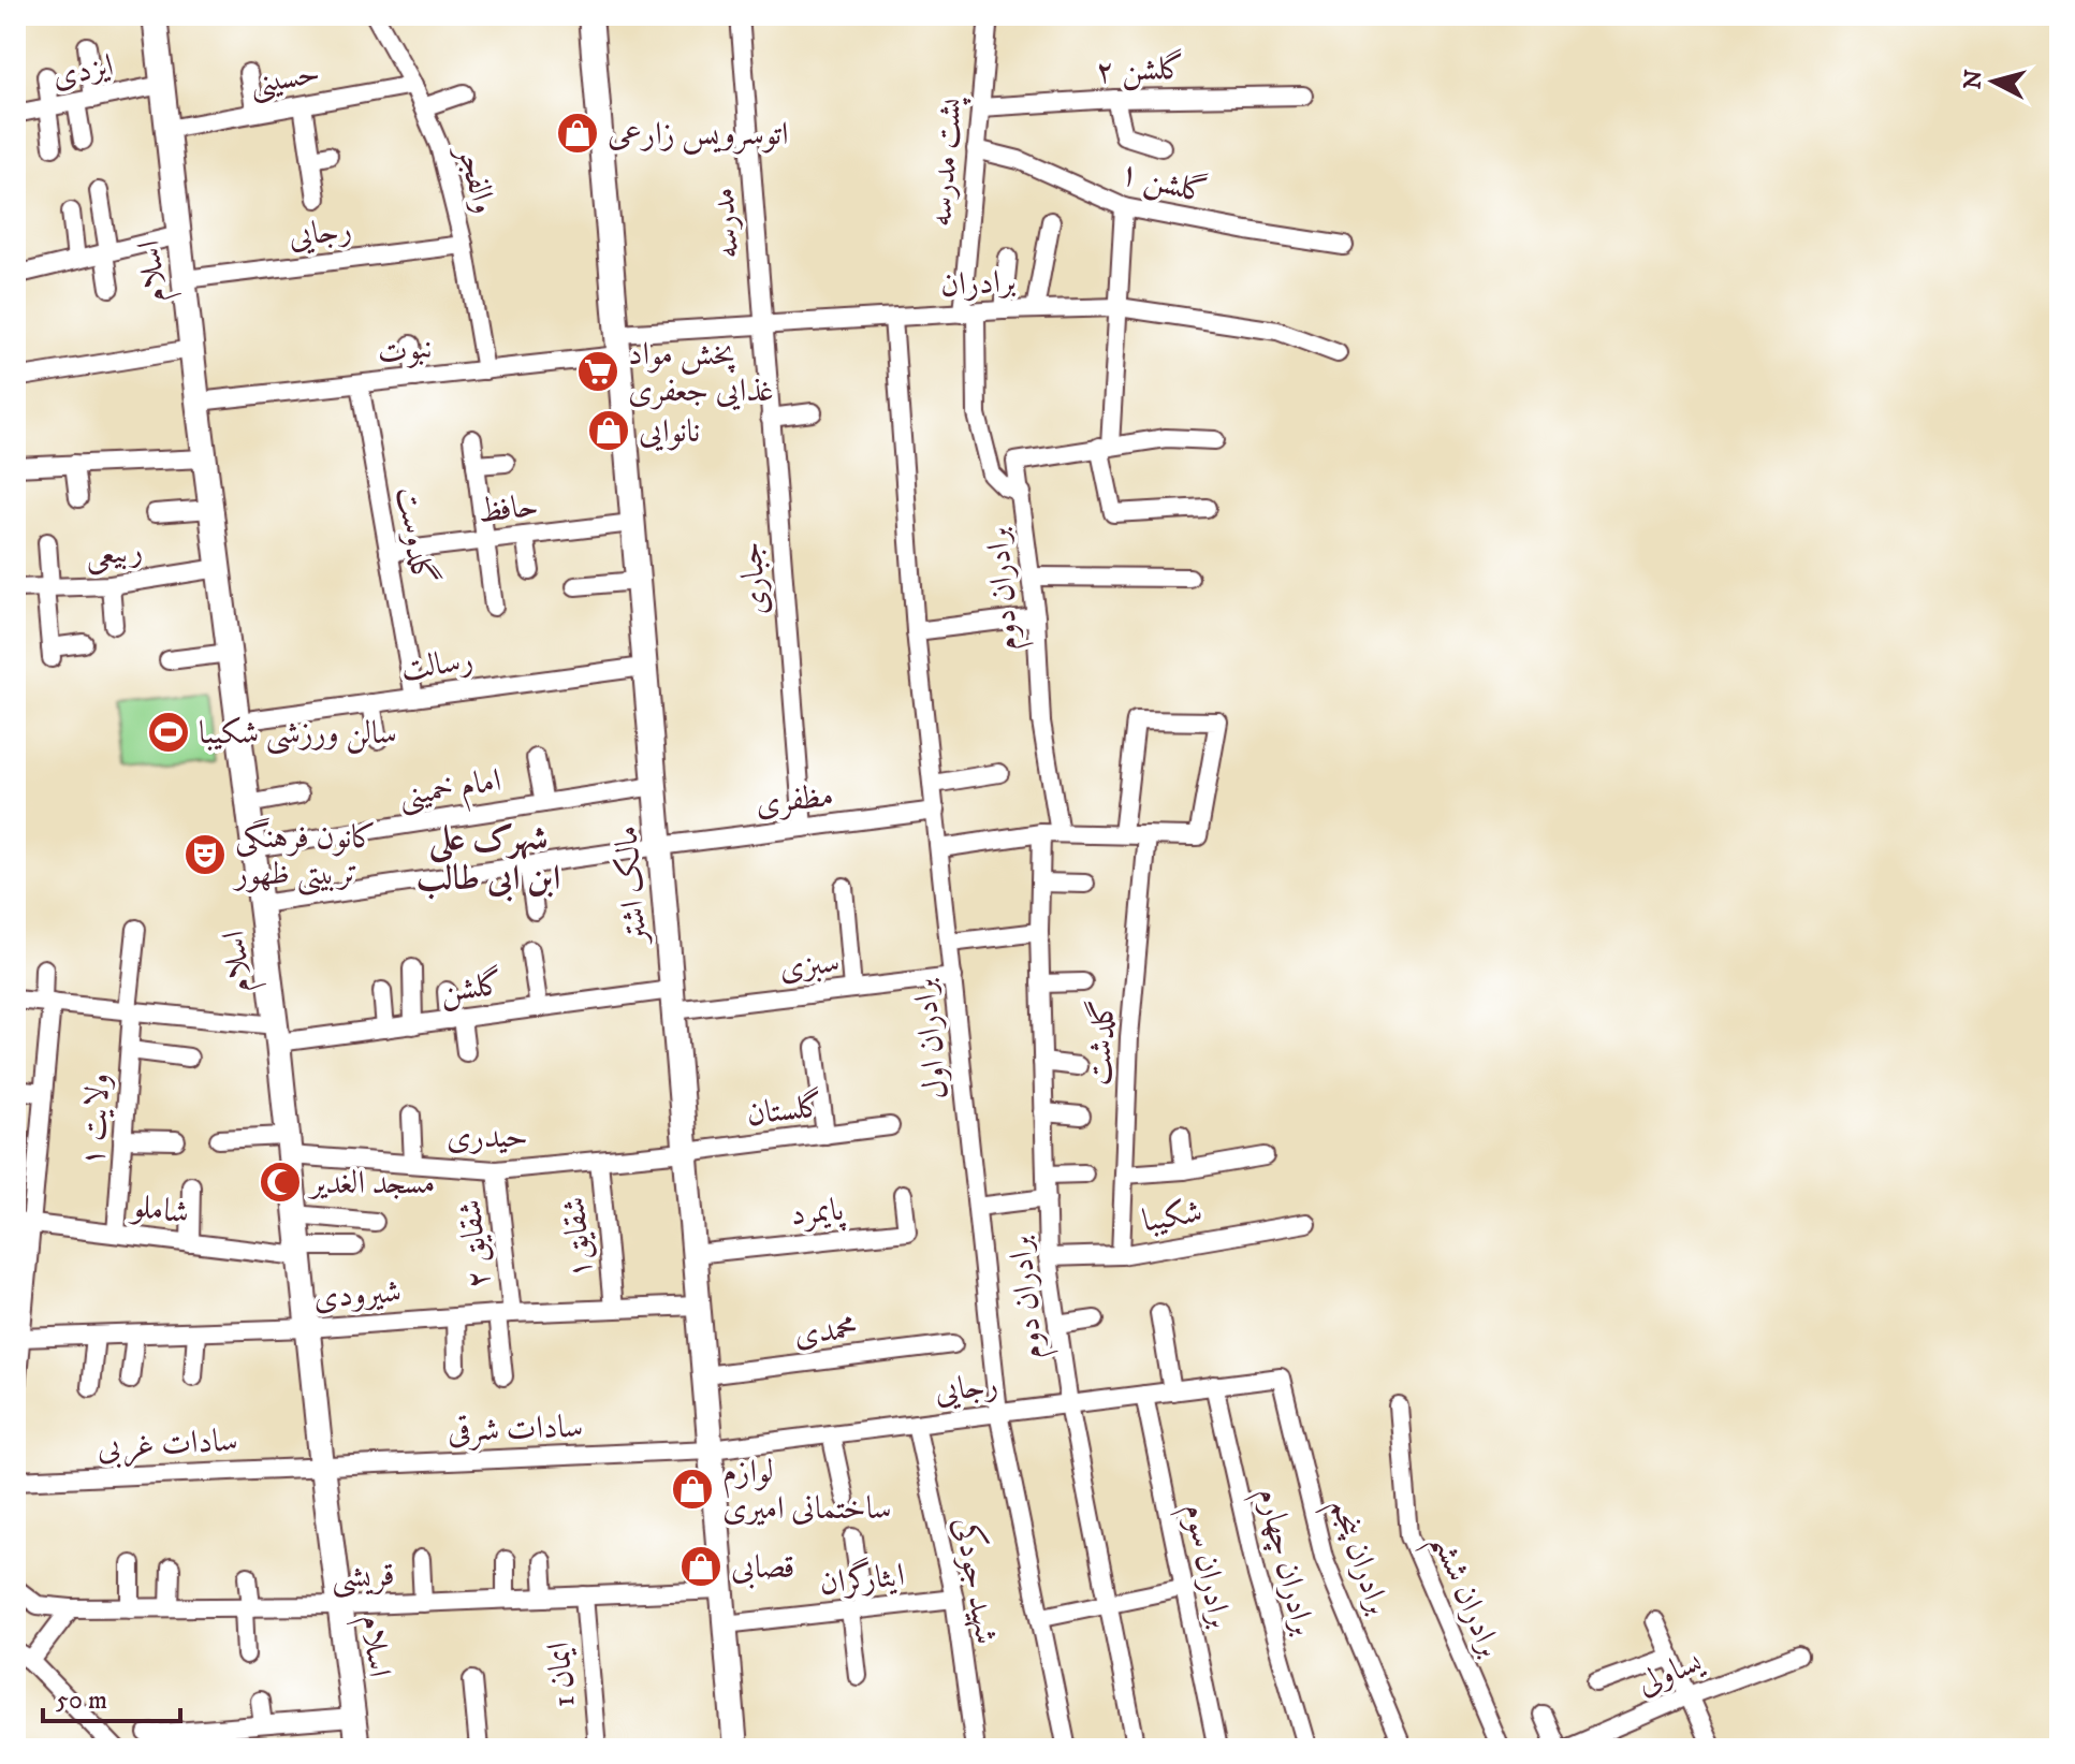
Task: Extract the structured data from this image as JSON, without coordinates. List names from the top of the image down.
{
  "streets": {
    "street": [
      "گلشن ۲",
      "ایزدی",
      "حسینی",
      "پشت مدرسه",
      "والفجر",
      "گلشن ۱",
      "مدرسه",
      "رجایی",
      "اسلام",
      "برادران",
      "نبوت",
      "حافظ",
      "گلدوست",
      "ربیعی",
      "جباری",
      "برادران دوم",
      "رسالت",
      "امام خمینی",
      "مظفری",
      "مالک اشتر",
      "سبزی",
      "گلشن",
      "برادران اول",
      "گلدشت",
      "گلستان",
      "ولایت ۱",
      "حیدری",
      "شاملو",
      "پایمرد",
      "شکیبا",
      "شقایق۱",
      "شقایق ۲",
      "شیرودی",
      "محمدی",
      "سادات شرقی",
      "سادات غربی",
      "برادران پنجم",
      "برادران چهارم",
      "برادران سوم",
      "قریشی",
      "ایثارگران",
      "شهید جودکی",
      "برادران ششم",
      "یساولی",
      "ایمان 1"
    ]
  },
  "crossings": [
    ["گلشن ۲", "پشت مدرسه"],
    ["ایزدی", "اسلام"],
    ["حسینی", "والفجر"],
    ["حسینی", "اسلام"],
    ["پشت مدرسه", "گلشن ۱"],
    ["پشت مدرسه", "برادران"],
    ["پشت مدرسه", "برادران دوم"],
    ["والفجر", "رجایی"],
    ["والفجر", "نبوت"],
    ["مدرسه", "برادران"],
    ["مدرسه", "جباری"],
    ["رجایی", "اسلام"],
    ["رجایی", "برادران دوم"],
    ["رجایی", "مالک اشتر"],
    ["رجایی", "برادران اول"],
    ["رجایی", "سادات شرقی"],
    ["رجایی", "برادران پنجم"],
    ["رجایی", "برادران چهارم"],
    ["رجایی", "برادران سوم"],
    ["رجایی", "شهید جودکی"],
    ["اسلام", "نبوت"],
    ["اسلام", "ربیعی"],
    ["اسلام", "رسالت"],
    ["اسلام", "امام خمینی"],
    ["اسلام", "مظفری"],
    ["اسلام", "گلشن"],
    ["اسلام", "حیدری"],
    ["اسلام", "شاملو"],
    ["اسلام", "شیرودی"],
    ["اسلام", "سادات شرقی"],
    ["اسلام", "سادات غربی"],
    ["اسلام", "قریشی"],
    ["برادران", "نبوت"],
    ["برادران", "جباری"],
    ["برادران", "برادران دوم"],
    ["برادران", "مالک اشتر"],
    ["برادران", "برادران اول"],
    ["نبوت", "گلدوست"],
    ["نبوت", "مالک اشتر"],
    ["حافظ", "گلدوست"],
    ["حافظ", "مالک اشتر"],
    ["گلدوست", "رسالت"],
    ["جباری", "مظفری"],
    ["برادران دوم", "شکیبا"],
    ["رسالت", "مالک اشتر"],
    ["امام خمینی", "مالک اشتر"],
    ["مظفری", "مالک اشتر"],
    ["مظفری", "برادران اول"],
    ["مالک اشتر", "سبزی"],
    ["مالک اشتر", "گلشن"],
    ["مالک اشتر", "گلستان"],
    ["مالک اشتر", "حیدری"],
    ["مالک اشتر", "پایمرد"],
    ["مالک اشتر", "شیرودی"],
    ["مالک اشتر", "محمدی"],
    ["مالک اشتر", "سادات شرقی"],
    ["مالک اشتر", "قریشی"],
    ["مالک اشتر", "ایثارگران"],
    ["سبزی", "گلشن"],
    ["سبزی", "برادران اول"],
    ["گلشن", "ولایت ۱"],
    ["گلدشت", "شکیبا"],
    ["گلستان", "حیدری"],
    ["ولایت ۱", "شاملو"],
    ["حیدری", "شقایق۱"],
    ["حیدری", "شقایق ۲"],
    ["شقایق۱", "شیرودی"],
    ["شقایق ۲", "شیرودی"],
    ["سادات شرقی", "سادات غربی"],
    ["قریشی", "ایمان 1"],
    ["ایثارگران", "شهید جودکی"]
  ],
  "districts": ["شهرک علی ابن ابی طالب"],
  "places": {
    "shop": [
      "اتوسرویس زارعی",
      "نانوایی",
      "لوازم ساختمانی امیری",
      "قصابی"
    ],
    "supermarket": ["پخش مواد غذایی جعفری"],
    "sports": ["سالن ورزشی شکیبا"],
    "theatre": ["کانون فرهنگی تربیتی ظهور"],
    "mosque": ["مسجد الغدیر"]
  },
  "scale_bar": "50 m",
  "north": "left"
}
